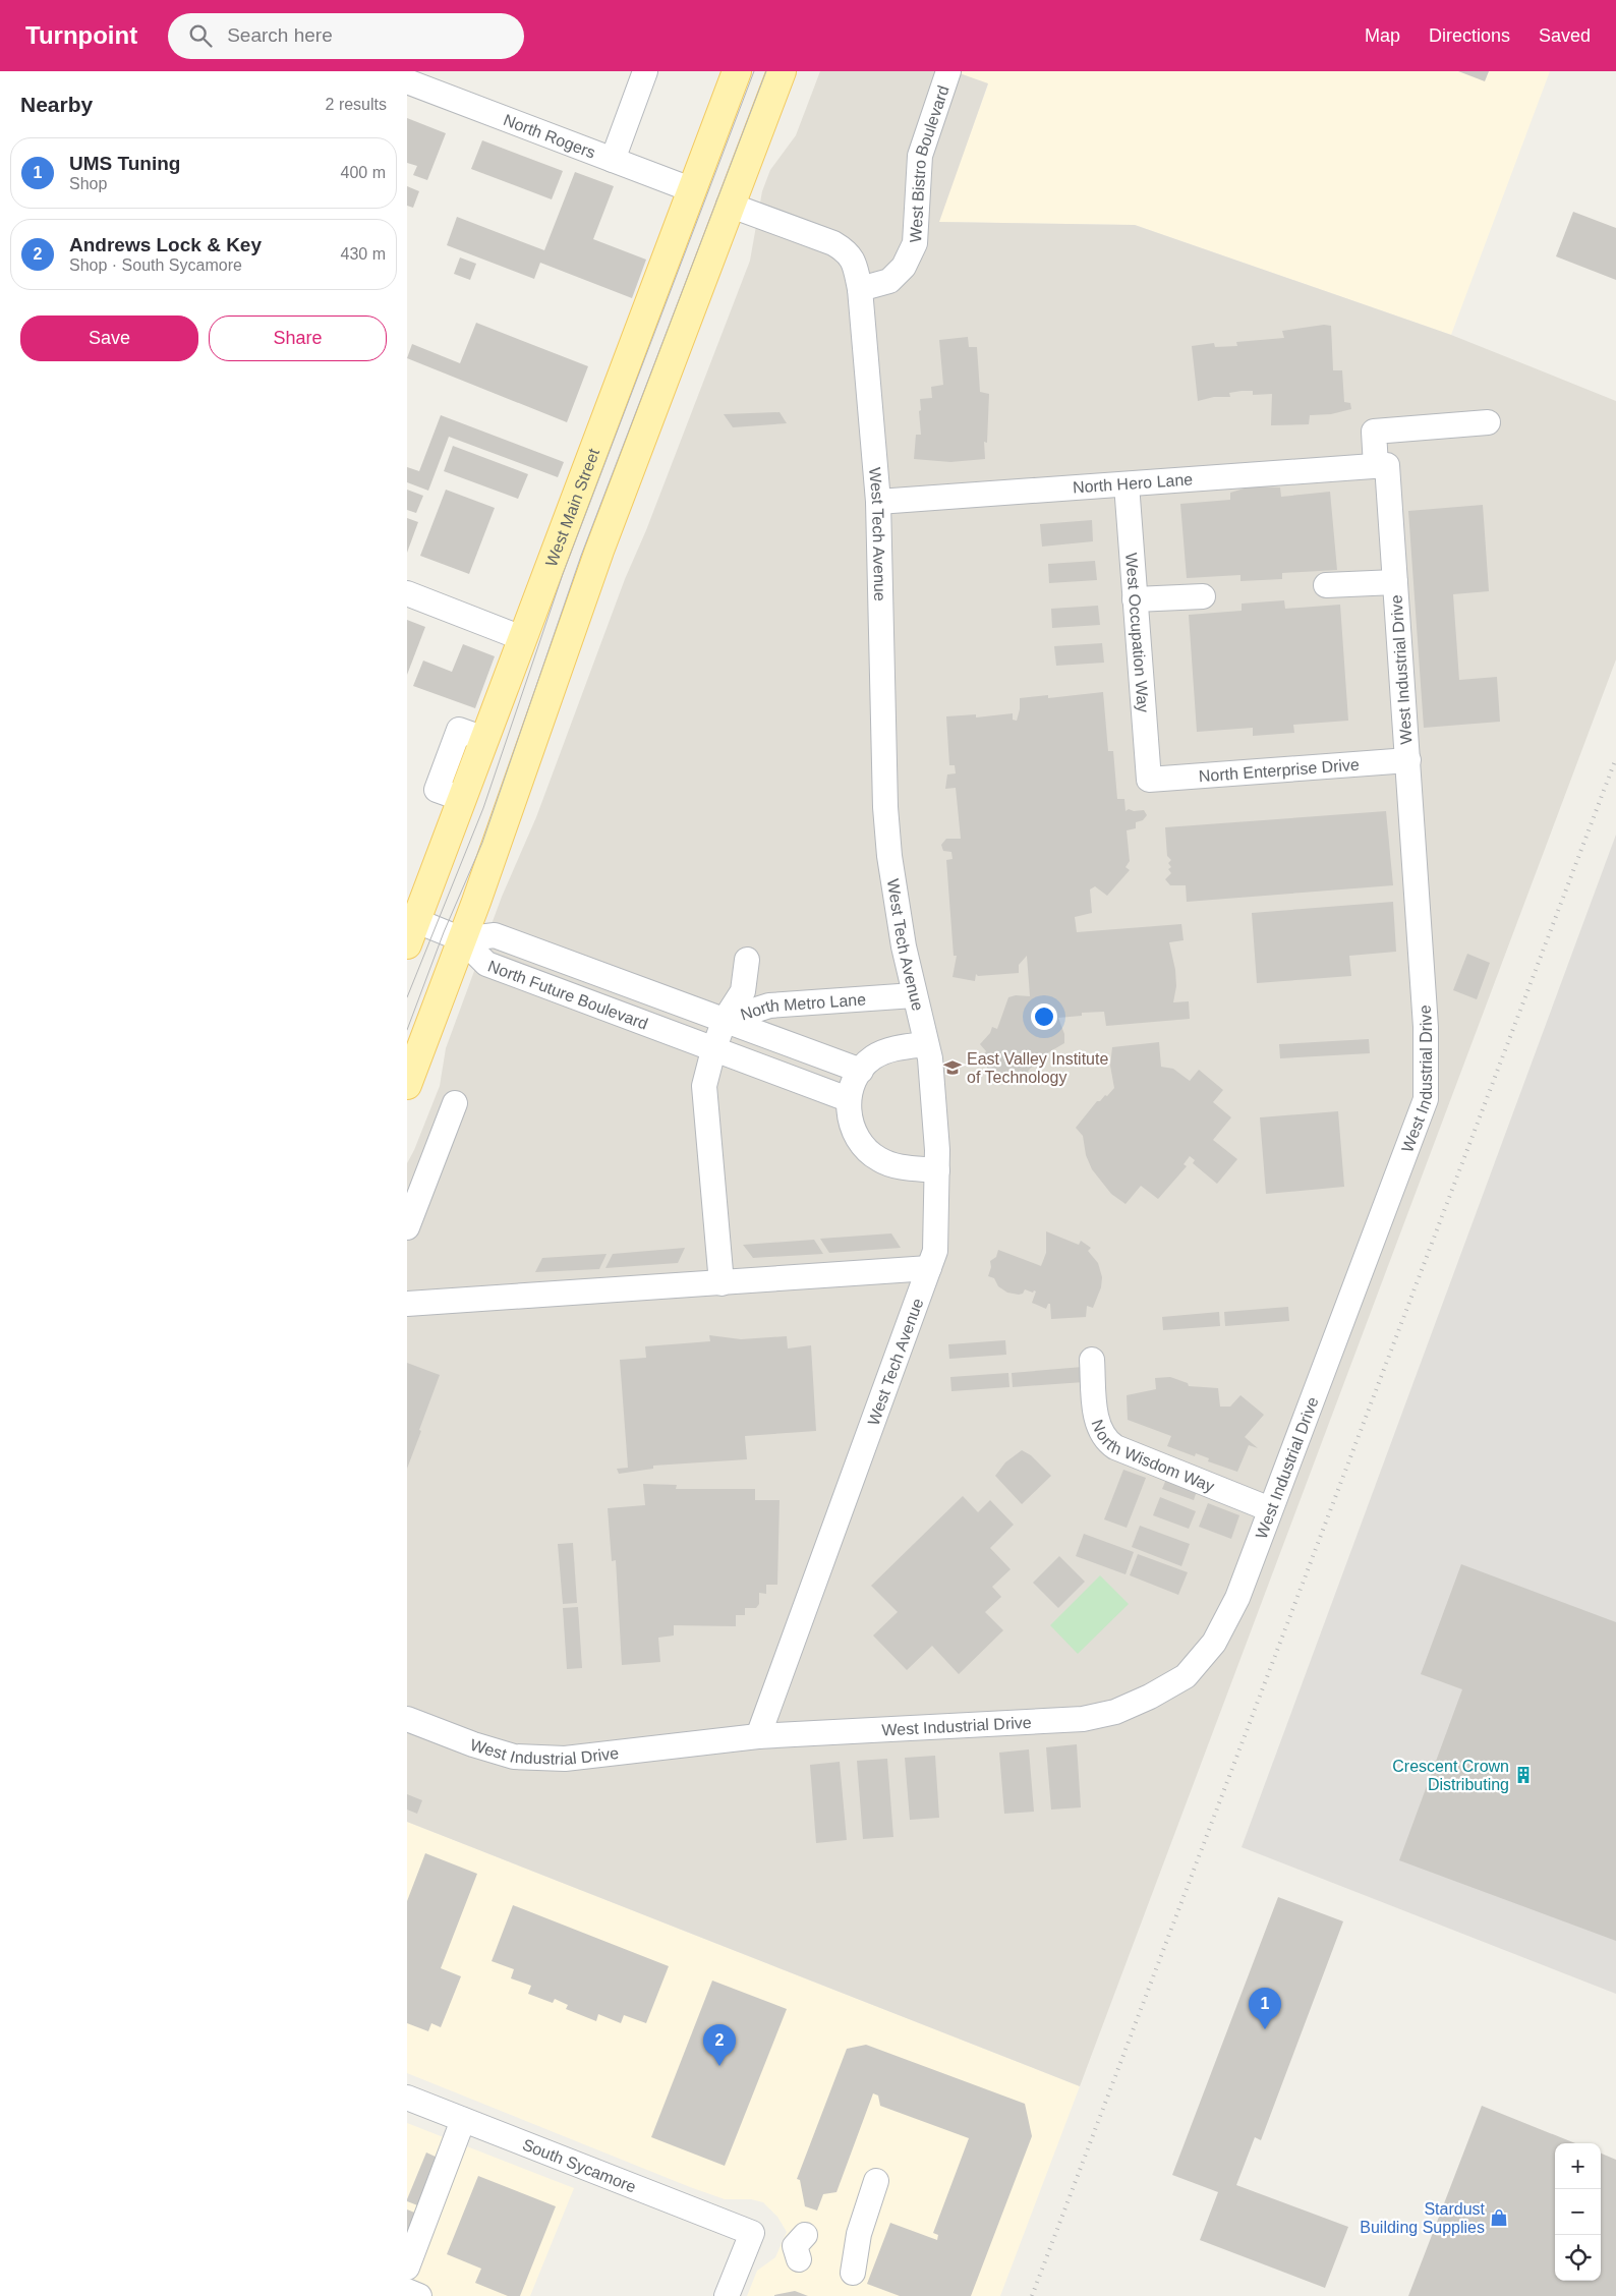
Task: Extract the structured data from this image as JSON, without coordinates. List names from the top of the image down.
{
  "streets": {
    "main road": ["West Main Street"],
    "street": [
      "North Rogers",
      "West Bistro Boulevard",
      "North Hero Lane",
      "West Tech Avenue",
      "West Occupation Way",
      "West Industrial Drive",
      "North Enterprise Drive",
      "North Future Boulevard",
      "North Metro Lane",
      "North Wisdom Way",
      "South Sycamore"
    ]
  },
  "crossings": [
    ["North Rogers", "West Main Street"],
    ["West Bistro Boulevard", "West Tech Avenue"],
    ["North Hero Lane", "West Tech Avenue"],
    ["North Hero Lane", "West Occupation Way"],
    ["North Hero Lane", "West Industrial Drive"],
    ["West Main Street", "West Tech Avenue"],
    ["West Main Street", "North Future Boulevard"],
    ["West Tech Avenue", "West Industrial Drive"],
    ["West Tech Avenue", "North Metro Lane"],
    ["West Occupation Way", "North Enterprise Drive"],
    ["West Industrial Drive", "North Enterprise Drive"],
    ["West Industrial Drive", "North Wisdom Way"],
    ["North Future Boulevard", "North Metro Lane"]
  ],
  "places": {
    "school or university": ["East Valley Institute of Technology"],
    "building": ["Crescent Crown Distributing"],
    "shop": ["Stardust Building Supplies"]
  },
  "page": {
    "header": "Turnpoint",
    "search": "Search here",
    "nav": ["Map", "Directions", "Saved"],
    "heading": ["Nearby", "2 results"],
    "list": [
      {
        "mark": "1",
        "name": "UMS Tuning",
        "note": "Shop",
        "value": "400 m"
      },
      {
        "mark": "2",
        "name": "Andrews Lock & Key",
        "note": "Shop · South Sycamore",
        "value": "430 m"
      }
    ],
    "buttons": ["Save", "Share"],
    "pins": ["1", "2"],
    "map_buttons": ["+", "−"]
  }
}
